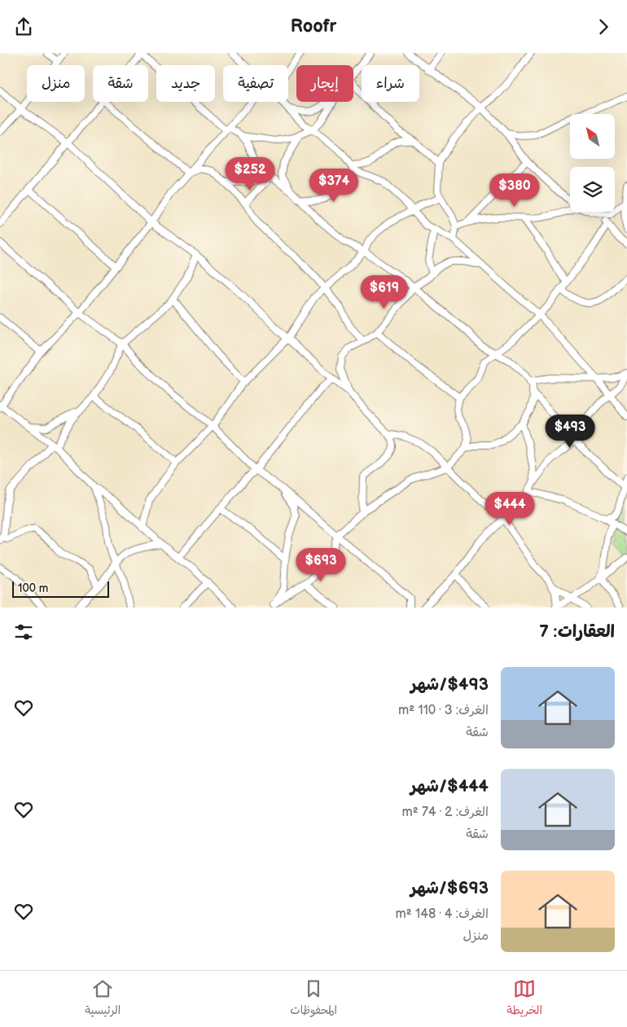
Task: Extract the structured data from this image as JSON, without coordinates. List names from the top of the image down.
{
  "scale_bar": "100 m",
  "north": "top left",
  "page": {
    "header": "Roofr",
    "chip": [
      "شراء",
      "إيجار",
      "تصفية",
      "جديد",
      "شقة",
      "منزل"
    ],
    "price": [
      "$252",
      "$374",
      "$380",
      "$619",
      "$493",
      "$444",
      "$693"
    ],
    "scale": "100 m",
    "heading": "العقارات: 7",
    "list": [
      {
        "name": "$493/شهر",
        "note": "الغرف: 3 · 110 m² · شقة"
      },
      {
        "name": "$444/شهر",
        "note": "الغرف: 2 · 74 m² · شقة"
      },
      {
        "name": "$693/شهر",
        "note": "الغرف: 4 · 148 m² · منزل"
      }
    ],
    "tabs": ["الخريطة", "المحفوظات", "الرئيسية"]
  }
}
